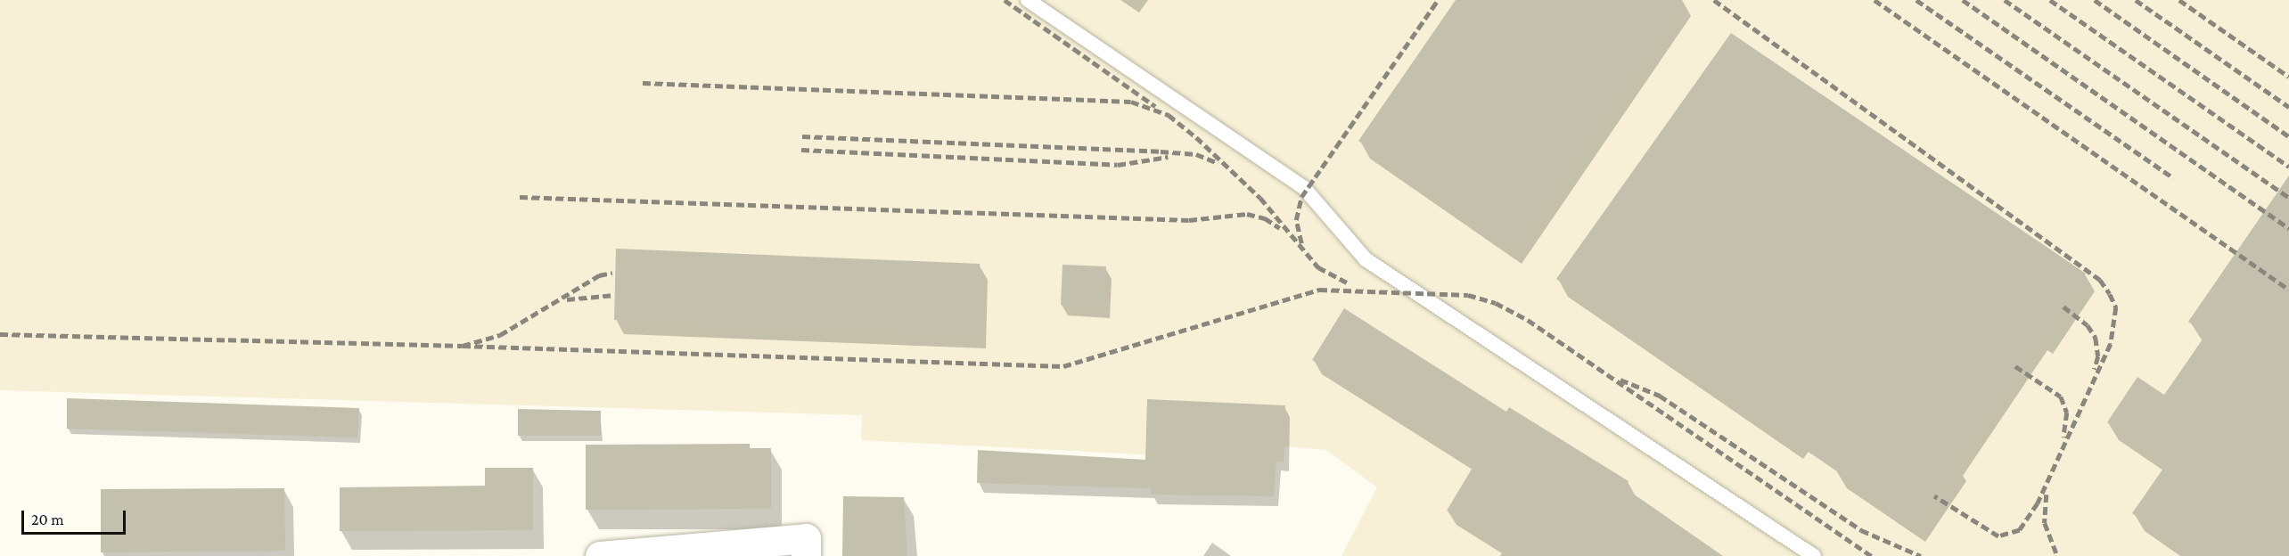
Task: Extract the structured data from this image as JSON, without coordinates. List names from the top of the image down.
{
  "scale_bar": "20 m"
}
